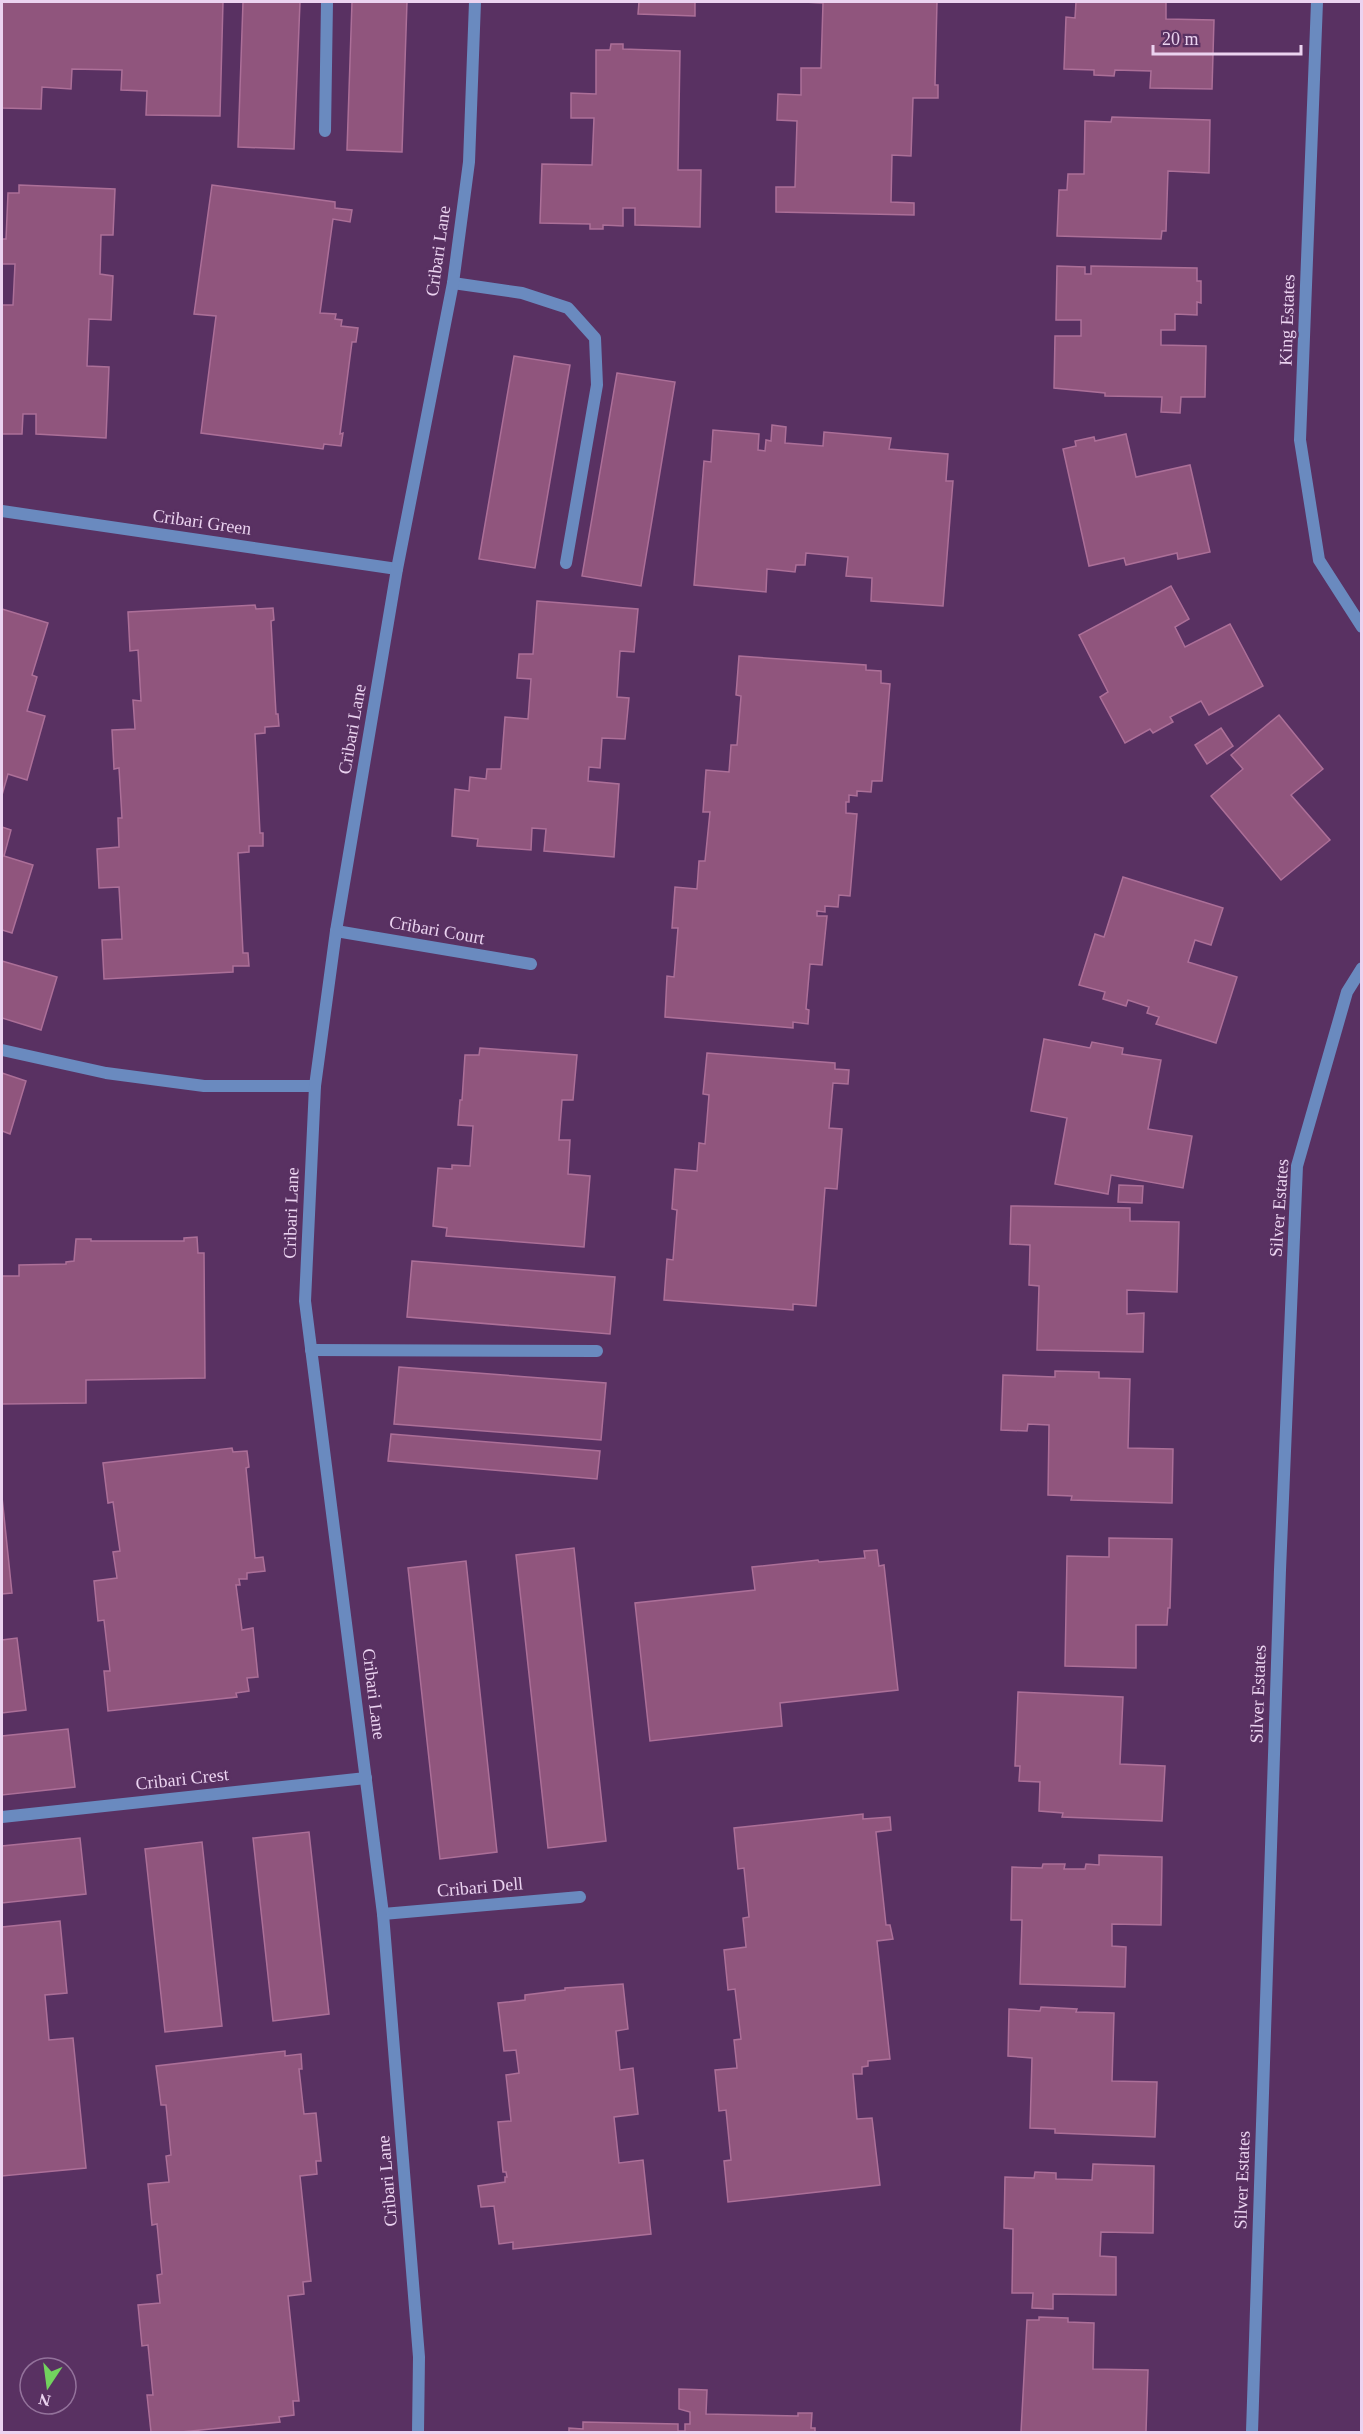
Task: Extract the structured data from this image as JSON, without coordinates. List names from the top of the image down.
{
  "streets": {
    "street": [
      "Cribari Lane",
      "King Estates",
      "Cribari Green",
      "Cribari Court",
      "Silver Estates",
      "Cribari Crest",
      "Cribari Dell"
    ]
  },
  "crossings": [
    ["Cribari Lane", "Cribari Green"],
    ["Cribari Lane", "Cribari Court"],
    ["Cribari Lane", "Cribari Crest"],
    ["Cribari Lane", "Cribari Dell"]
  ],
  "scale_bar": "20 m",
  "north": "bottom"
}
